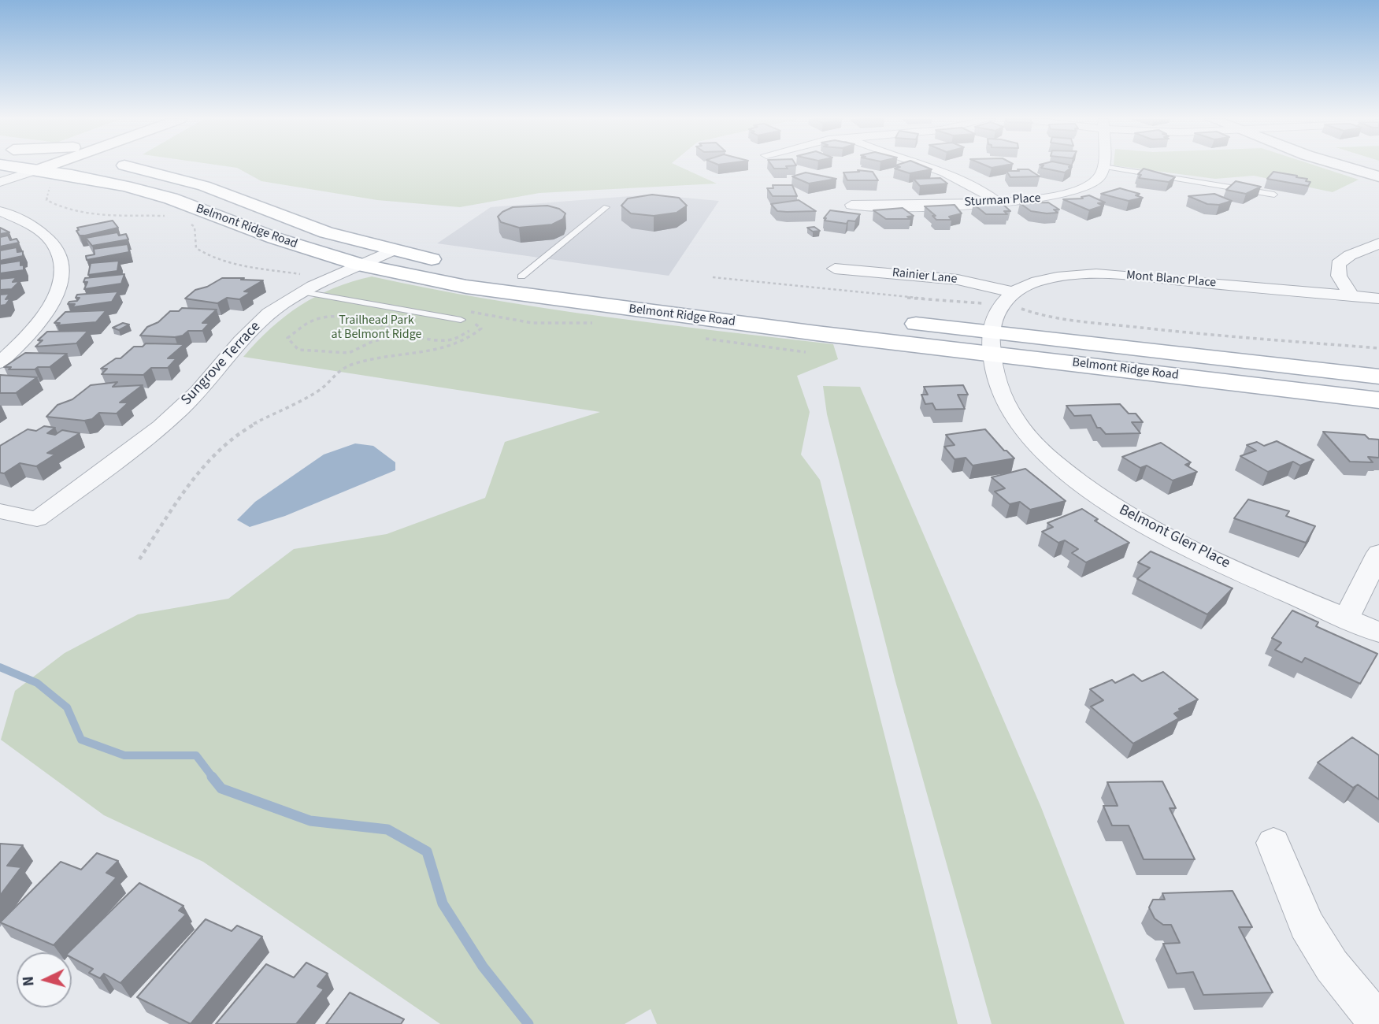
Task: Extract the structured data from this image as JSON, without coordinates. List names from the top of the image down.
{
  "streets": {
    "main road": ["Belmont Ridge Road"],
    "street": [
      "Sturman Place",
      "Rainier Lane",
      "Mont Blanc Place",
      "Sungrove Terrace",
      "Belmont Glen Place"
    ]
  },
  "crossings": [
    ["Belmont Ridge Road", "Mont Blanc Place"],
    ["Belmont Ridge Road", "Sungrove Terrace"],
    ["Belmont Ridge Road", "Belmont Glen Place"],
    ["Rainier Lane", "Mont Blanc Place"],
    ["Mont Blanc Place", "Belmont Glen Place"]
  ],
  "parks": ["Trailhead Park at Belmont Ridge"],
  "north": "left"
}
